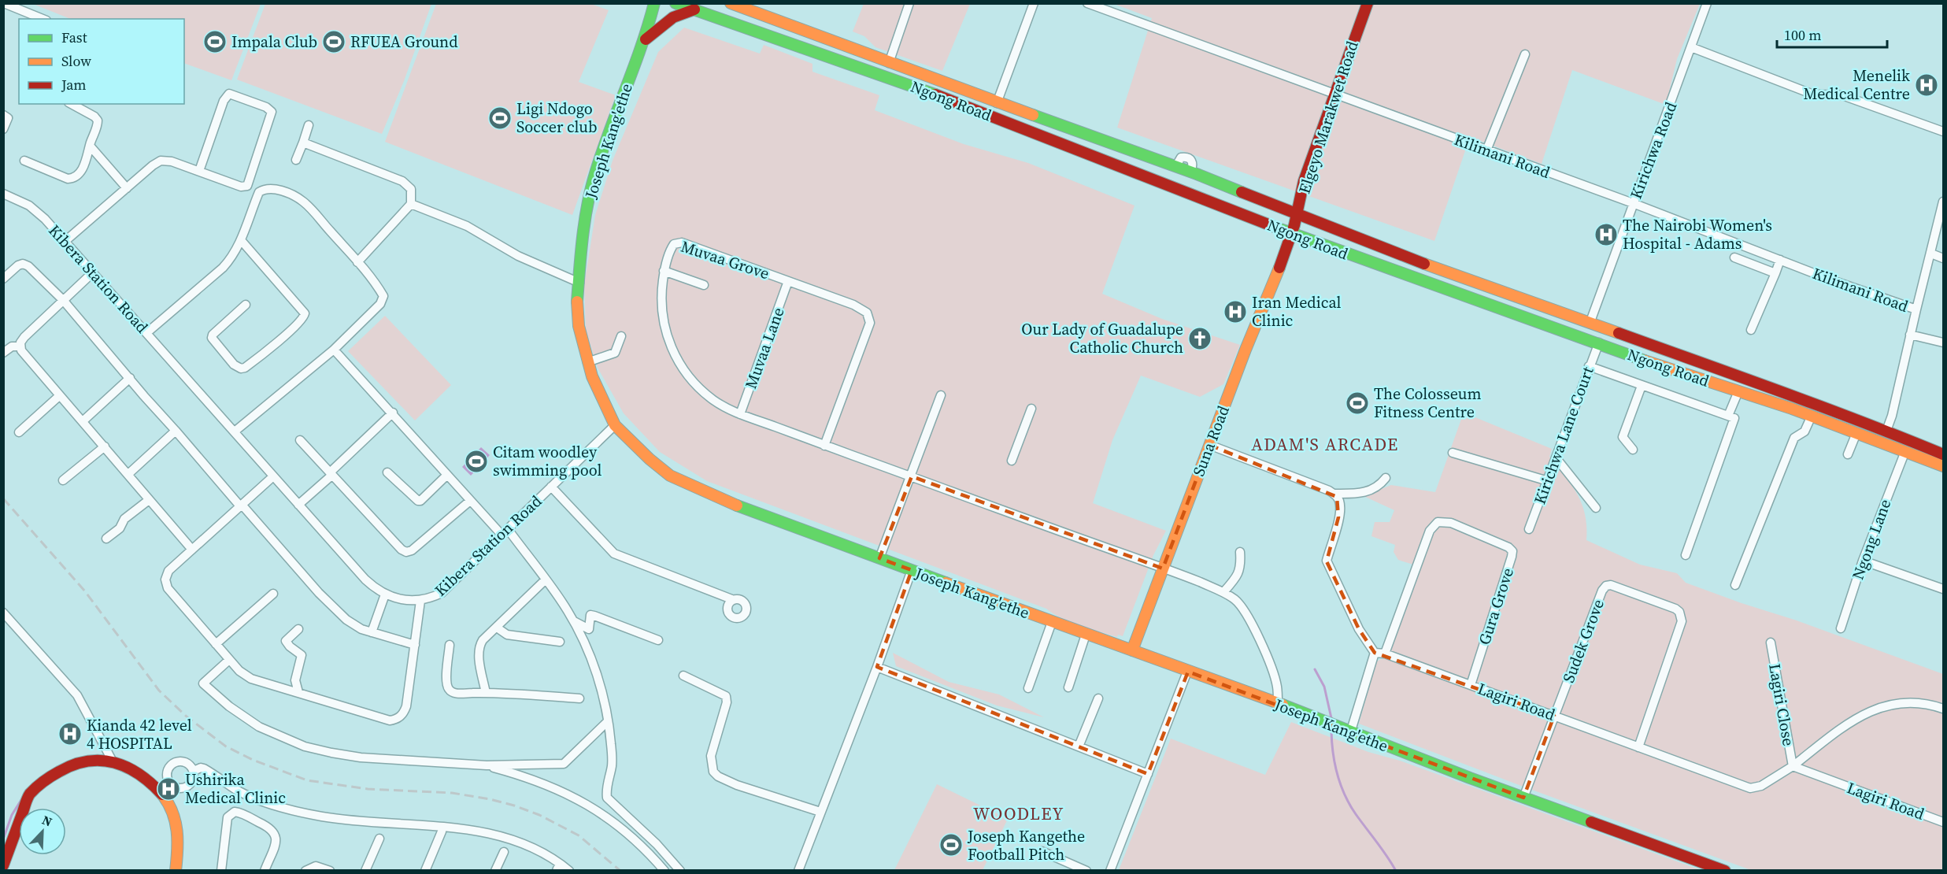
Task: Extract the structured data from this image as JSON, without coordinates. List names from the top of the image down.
{
  "streets": {
    "main road": [
      "Ngong Road",
      "Elgeyo Marakwet Road",
      "Joseph Kang'ethe",
      "Suna Road"
    ],
    "street": [
      "Kirichwa Road",
      "Kilimani Road",
      "Muvaa Grove",
      "Kibera Station Road",
      "Muvaa Lane",
      "Kirichwa Lane Court",
      "Ngong Lane",
      "Gura Grove",
      "Sudek Grove",
      "Lagiri Road",
      "Lagiri Close"
    ]
  },
  "crossings": [
    ["Ngong Road", "Elgeyo Marakwet Road"],
    ["Ngong Road", "Kirichwa Road"],
    ["Ngong Road", "Kirichwa Lane Court"],
    ["Ngong Road", "Suna Road"],
    ["Ngong Road", "Ngong Lane"],
    ["Elgeyo Marakwet Road", "Kilimani Road"],
    ["Elgeyo Marakwet Road", "Suna Road"],
    ["Joseph Kang'ethe", "Kibera Station Road"],
    ["Joseph Kang'ethe", "Suna Road"],
    ["Joseph Kang'ethe", "Sudek Grove"],
    ["Kirichwa Road", "Kilimani Road"],
    ["Muvaa Grove", "Muvaa Lane"],
    ["Gura Grove", "Lagiri Road"],
    ["Sudek Grove", "Lagiri Road"],
    ["Lagiri Road", "Lagiri Close"]
  ],
  "districts": ["ADAM'S ARCADE", "WOODLEY"],
  "places": {
    "sports": [
      "Impala Club",
      "RFUEA Ground",
      "Ligi Ndogo Soccer club",
      "The Colosseum Fitness Centre",
      "Citam woodley swimming pool",
      "Joseph Kangethe Football Pitch"
    ],
    "hospital": [
      "Menelik Medical Centre",
      "The Nairobi Women's Hospital - Adams",
      "Iran Medical Clinic",
      "Kianda 42 level 4 HOSPITAL",
      "Ushirika Medical Clinic"
    ],
    "church": ["Our Lady of Guadalupe Catholic Church"]
  },
  "legend": ["Fast", "Slow", "Jam"],
  "scale_bar": "100 m",
  "north": "top right"
}
